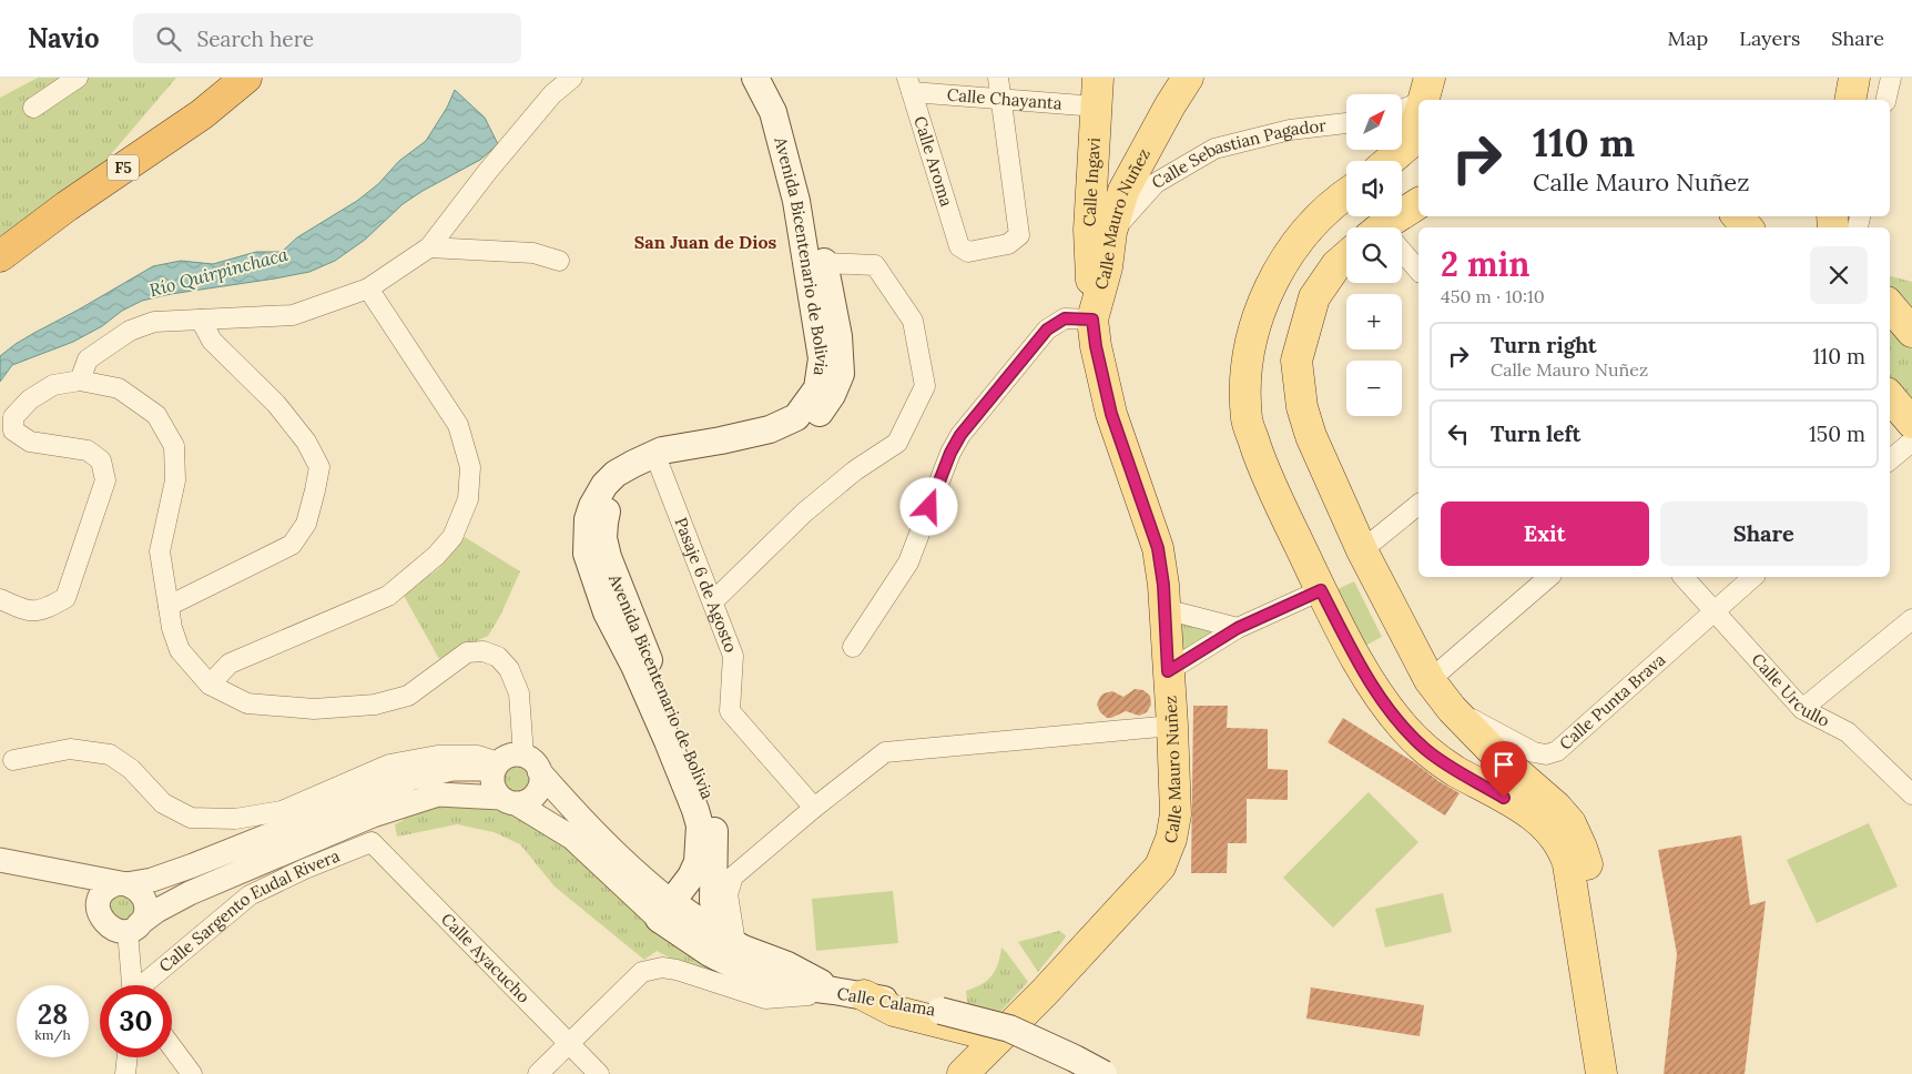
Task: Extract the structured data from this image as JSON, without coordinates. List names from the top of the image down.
{
  "streets": {
    "highway": ["F5"],
    "main road": [
      "Calle Ingavi",
      "Calle Mauro Nuñez",
      "Avenida Bicentenario de Bolivia",
      "Calle Calama"
    ],
    "street": [
      "Calle Chayanta",
      "Calle Sebastian Pagador",
      "Calle Aroma",
      "Pasaje 6 de Agosto",
      "Calle Urcullo",
      "Calle Punta Brava",
      "Calle Sargento Eudal Rivera",
      "Calle Ayacucho"
    ]
  },
  "crossings": [
    ["Calle Chayanta", "Calle Aroma"],
    ["Calle Chayanta", "Calle Ingavi"],
    ["Calle Sebastian Pagador", "Calle Mauro Nuñez"],
    ["Calle Ingavi", "Calle Mauro Nuñez"],
    ["Avenida Bicentenario de Bolivia", "Pasaje 6 de Agosto"],
    ["Calle Urcullo", "Calle Punta Brava"],
    ["Calle Sargento Eudal Rivera", "Calle Ayacucho"],
    ["Calle Ayacucho", "Calle Calama"]
  ],
  "districts": ["San Juan de Dios"],
  "water": ["Río Quirpinchaca"],
  "north": "top right",
  "page": {
    "header": "Navio",
    "search": "Search here",
    "nav": ["Map", "Layers", "Share"],
    "map_buttons": ["+", "−"],
    "turn": ["110 m", "Calle Mauro Nuñez"],
    "heading": ["2 min", "450 m · 10:10"],
    "list": [
      {
        "name": "Turn right",
        "note": "Calle Mauro Nuñez",
        "value": "110 m"
      },
      {
        "name": "Turn left",
        "value": "150 m"
      }
    ],
    "buttons": ["Exit", "Share"],
    "speed": "28 km/h",
    "limit": "30"
  }
}
